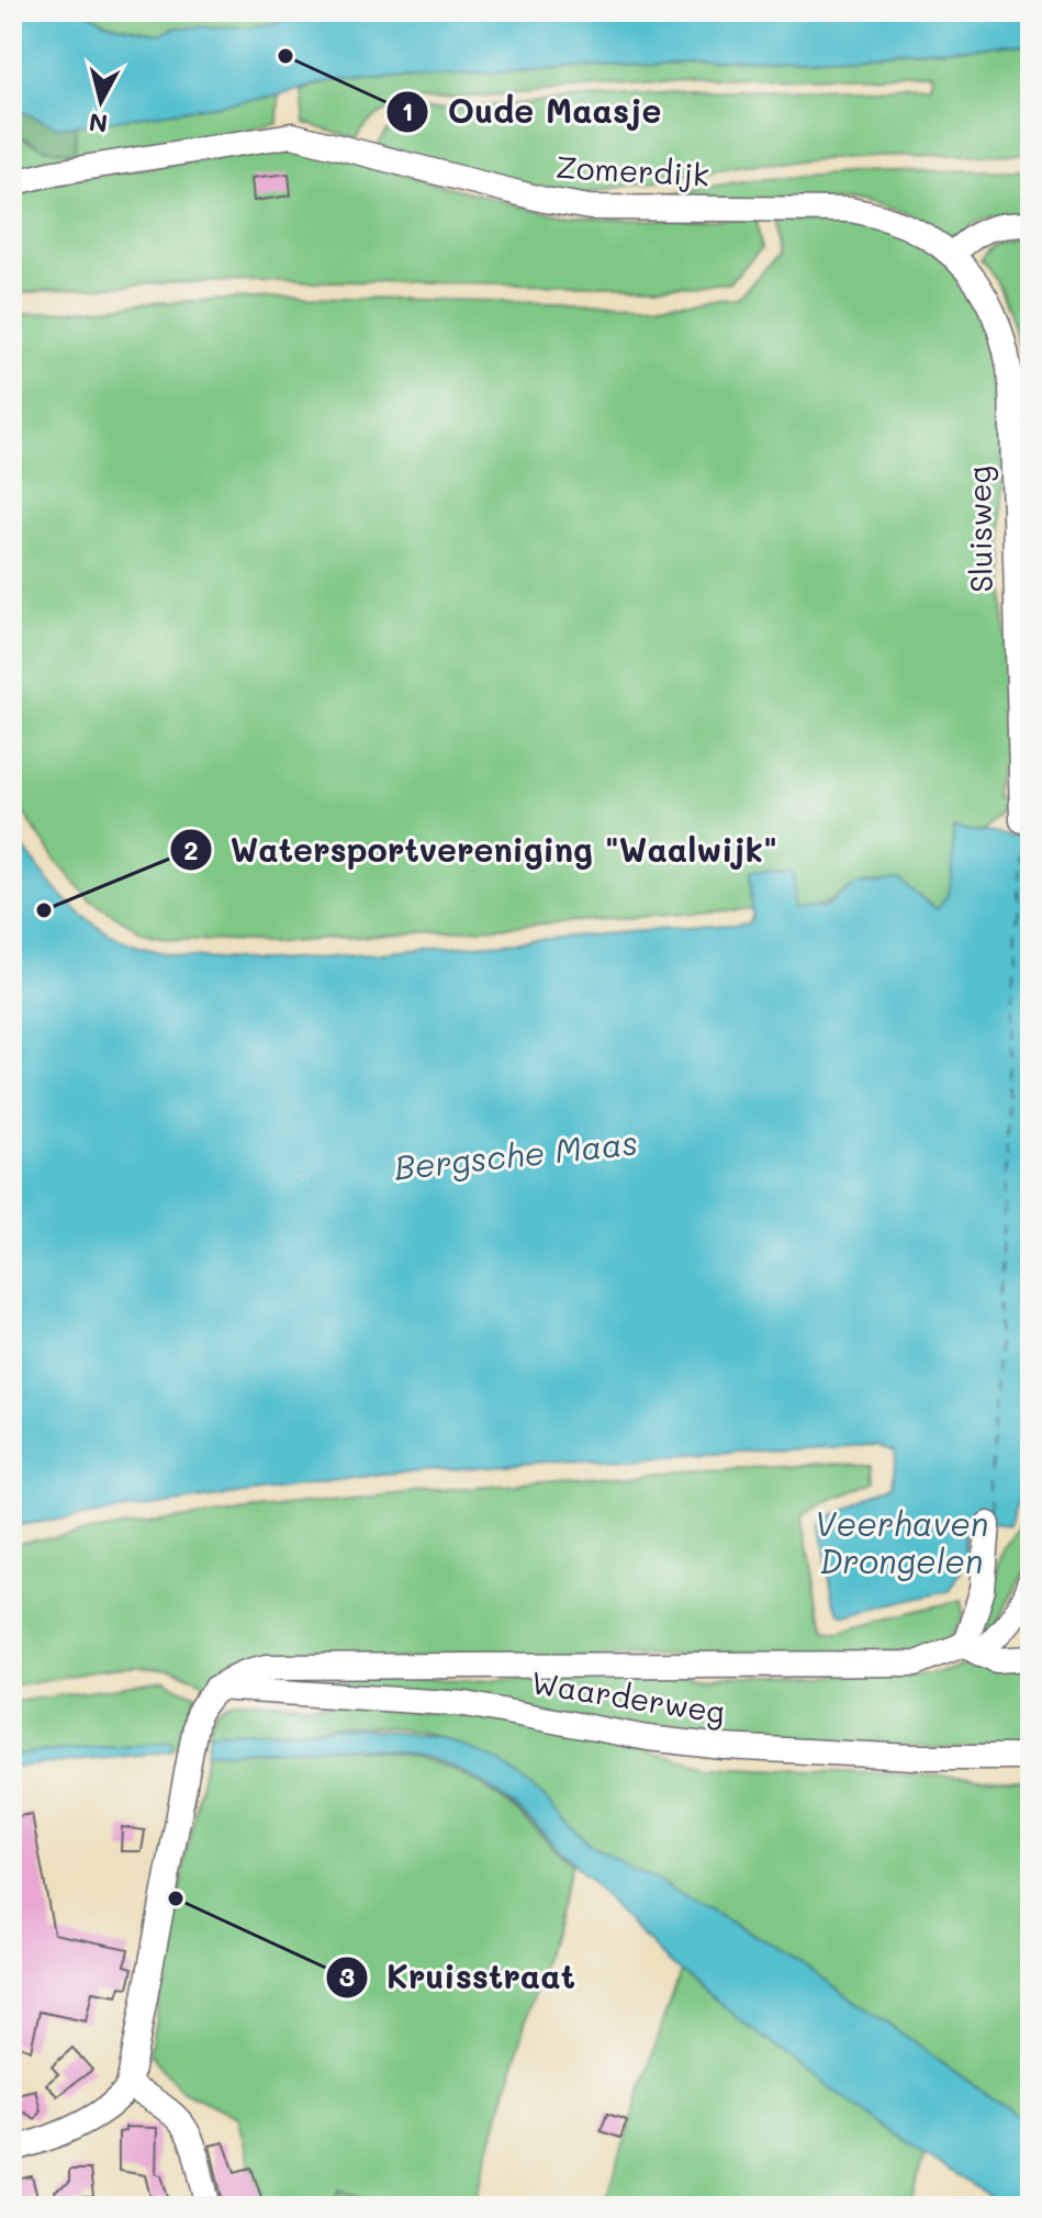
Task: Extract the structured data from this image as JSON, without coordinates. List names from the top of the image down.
{
  "streets": {
    "street": ["Zomerdijk", "Sluisweg", "Waarderweg"]
  },
  "crossings": [
    ["Zomerdijk", "Sluisweg"]
  ],
  "water": ["Bergsche Maas", "Veerhaven Drongelen"],
  "places": ["Oude Maasje", "Watersportvereniging \"Waalwijk\"", "Kruisstraat"],
  "north": "bottom"
}
